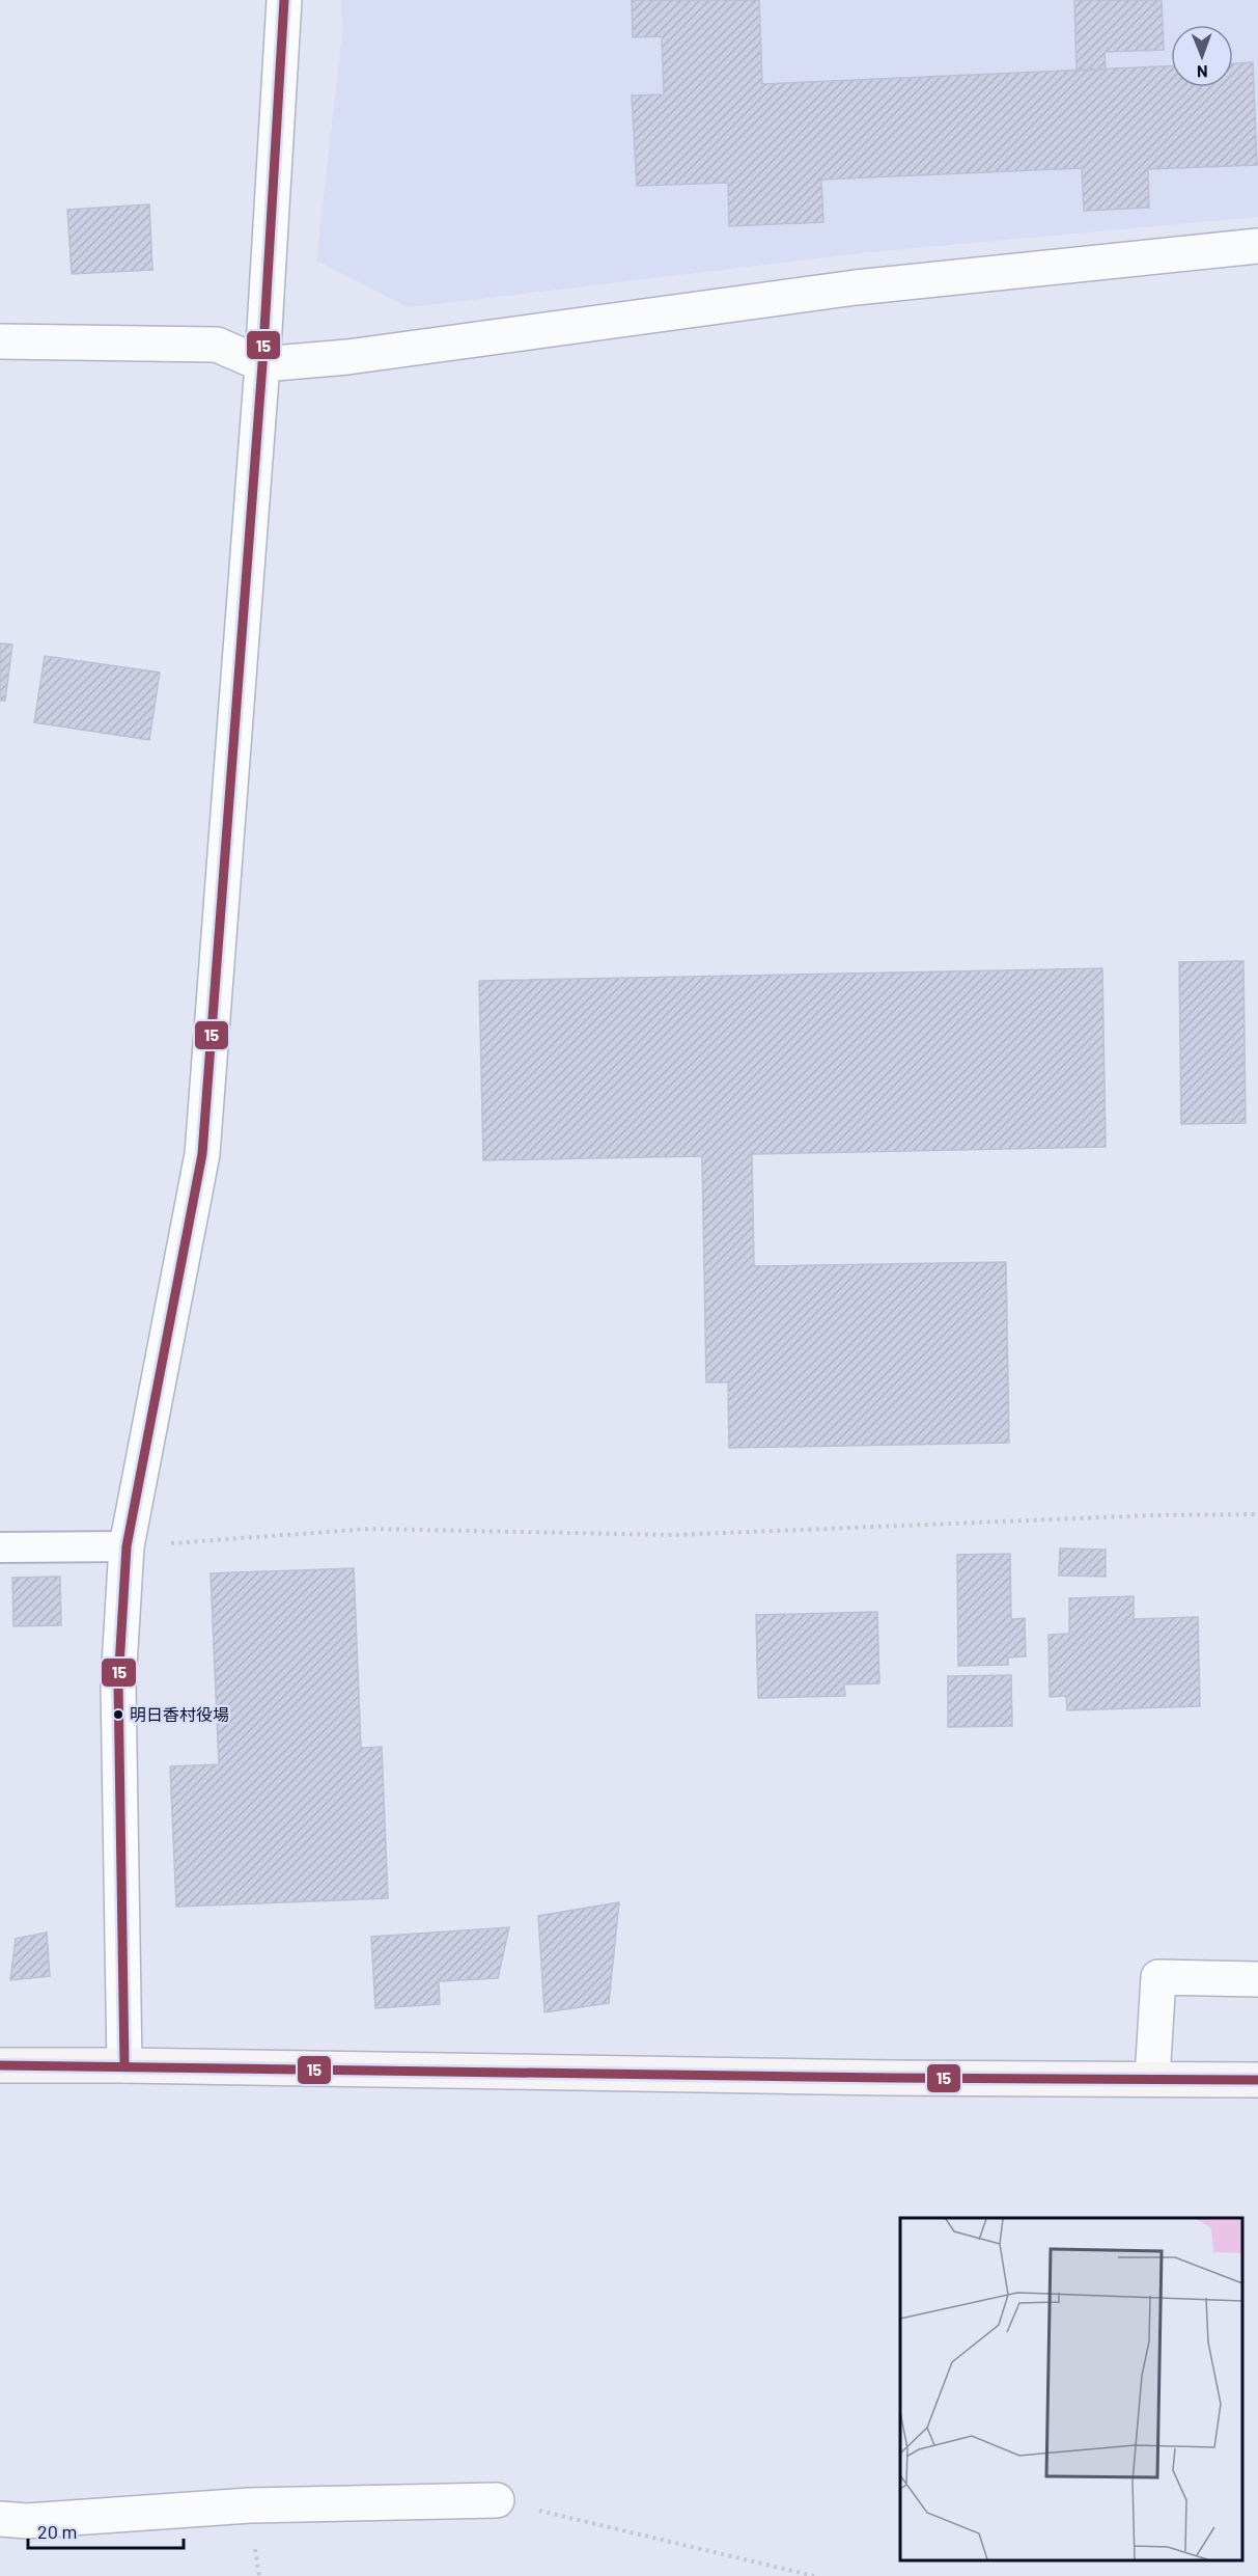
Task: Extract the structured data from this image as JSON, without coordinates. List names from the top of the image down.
{
  "places": ["明日香村役場"],
  "lines": ["transit line 15"],
  "scale_bar": "20 m",
  "north": "bottom"
}
